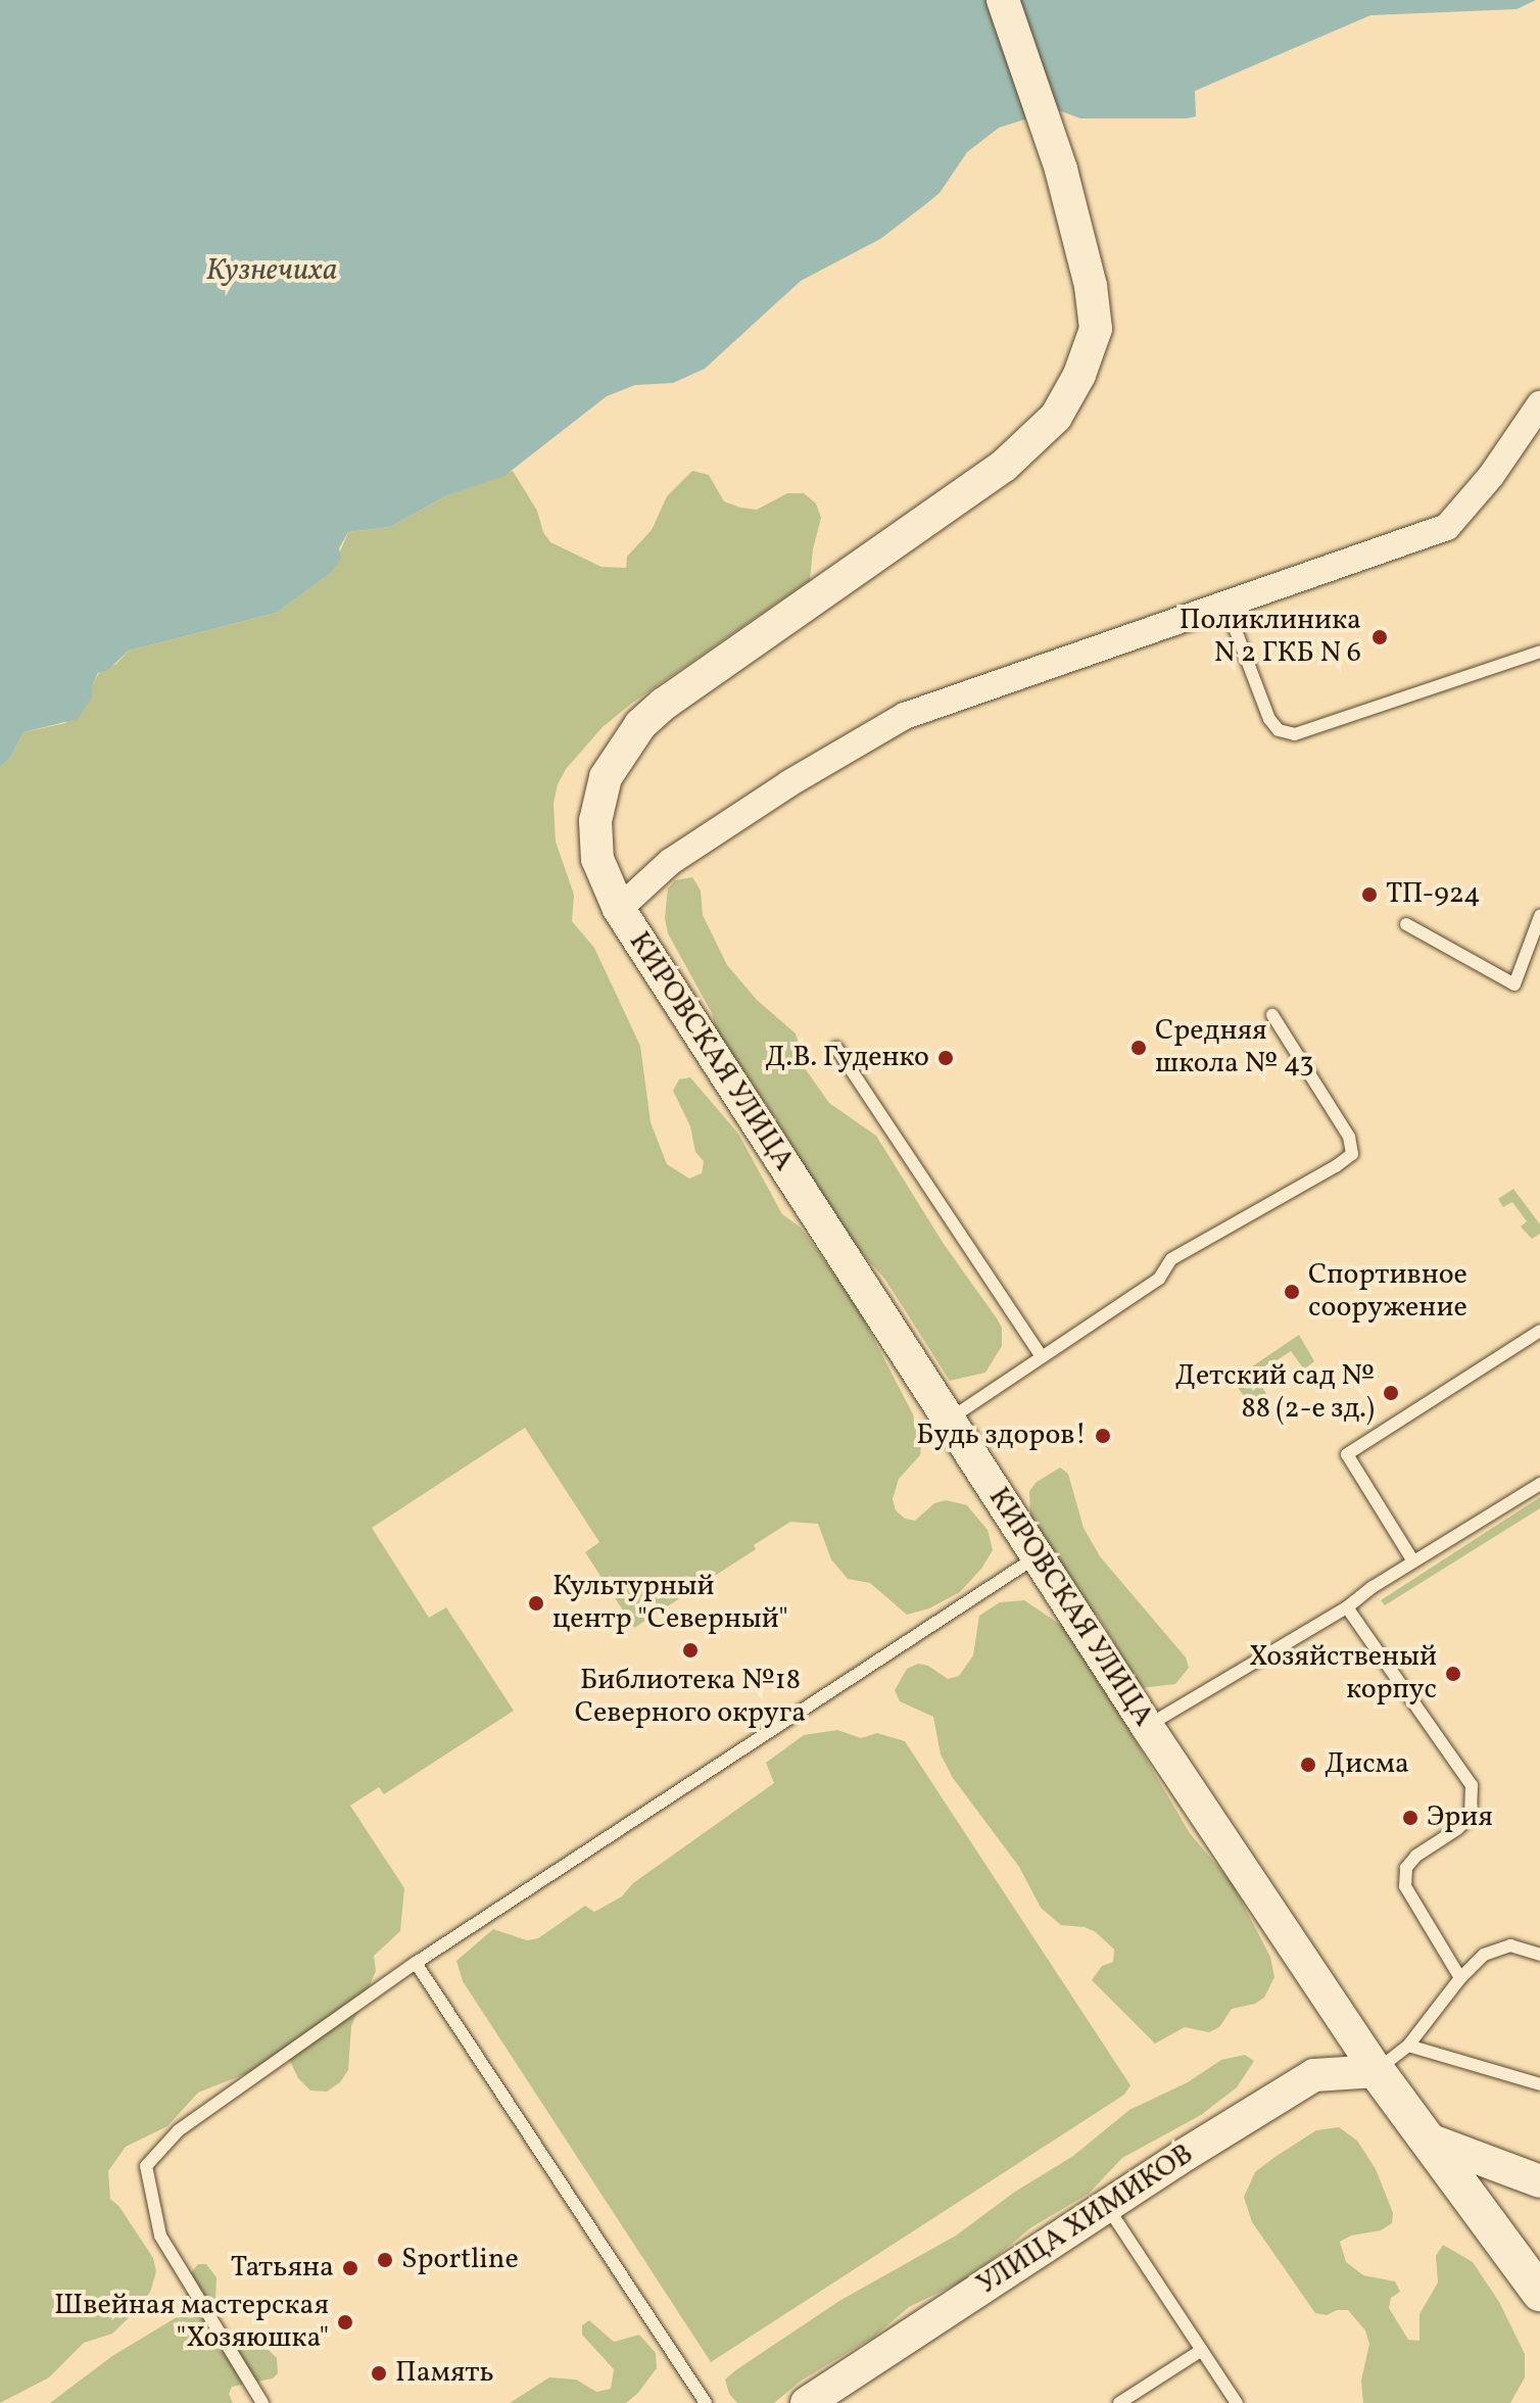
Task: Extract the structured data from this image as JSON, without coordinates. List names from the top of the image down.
{
  "streets": {
    "main road": ["КИРОВСКАЯ УЛИЦА"],
    "street": ["УЛИЦА ХИМИКОВ"]
  },
  "crossings": [
    ["КИРОВСКАЯ УЛИЦА", "УЛИЦА ХИМИКОВ"]
  ],
  "water": ["Кузнечиха"],
  "places": [
    "Поликлиника N 2 ГКБ N 6",
    "ТП-924",
    "Средняя школа № 43",
    "Д.В. Гуденко",
    "Спортивное сооружение",
    "Детский сад № 88 (2-е зд.)",
    "Будь здоров!",
    "Культурный центр \"Северный\"",
    "Библиотека №18 Северного округа",
    "Хозяйственый корпус",
    "Дисма",
    "Эрия",
    "Sportline",
    "Татьяна",
    "Швейная мастерская \"Хозяюшка\"",
    "Память"
  ]
}
